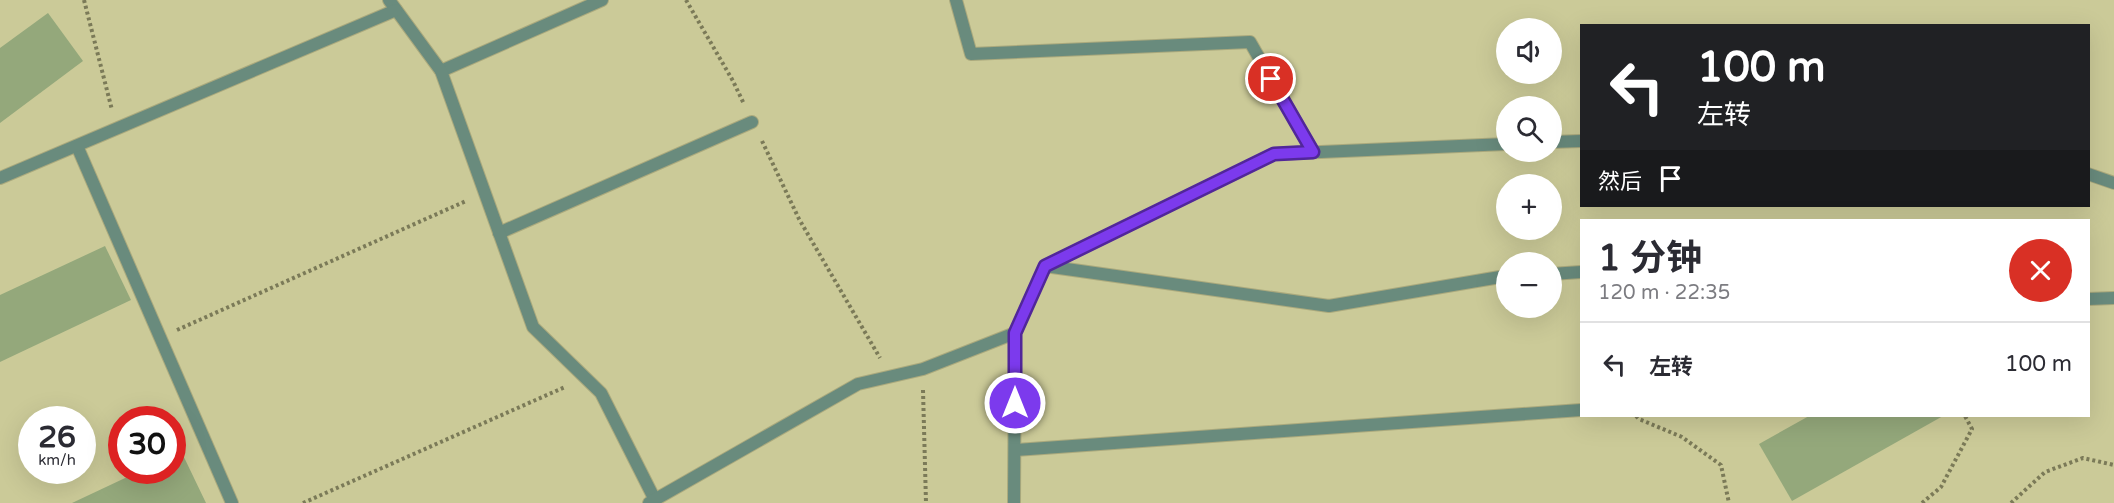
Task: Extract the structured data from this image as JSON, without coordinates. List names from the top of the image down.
{
  "page": {
    "map_buttons": ["+", "−"],
    "turn": ["100 m", "左转"],
    "then": "然后",
    "heading": ["1 分钟", "120 m · 22:35"],
    "list": [
      {
        "name": "左转",
        "value": "100 m"
      }
    ],
    "speed": "26 km/h",
    "limit": "30"
  }
}
